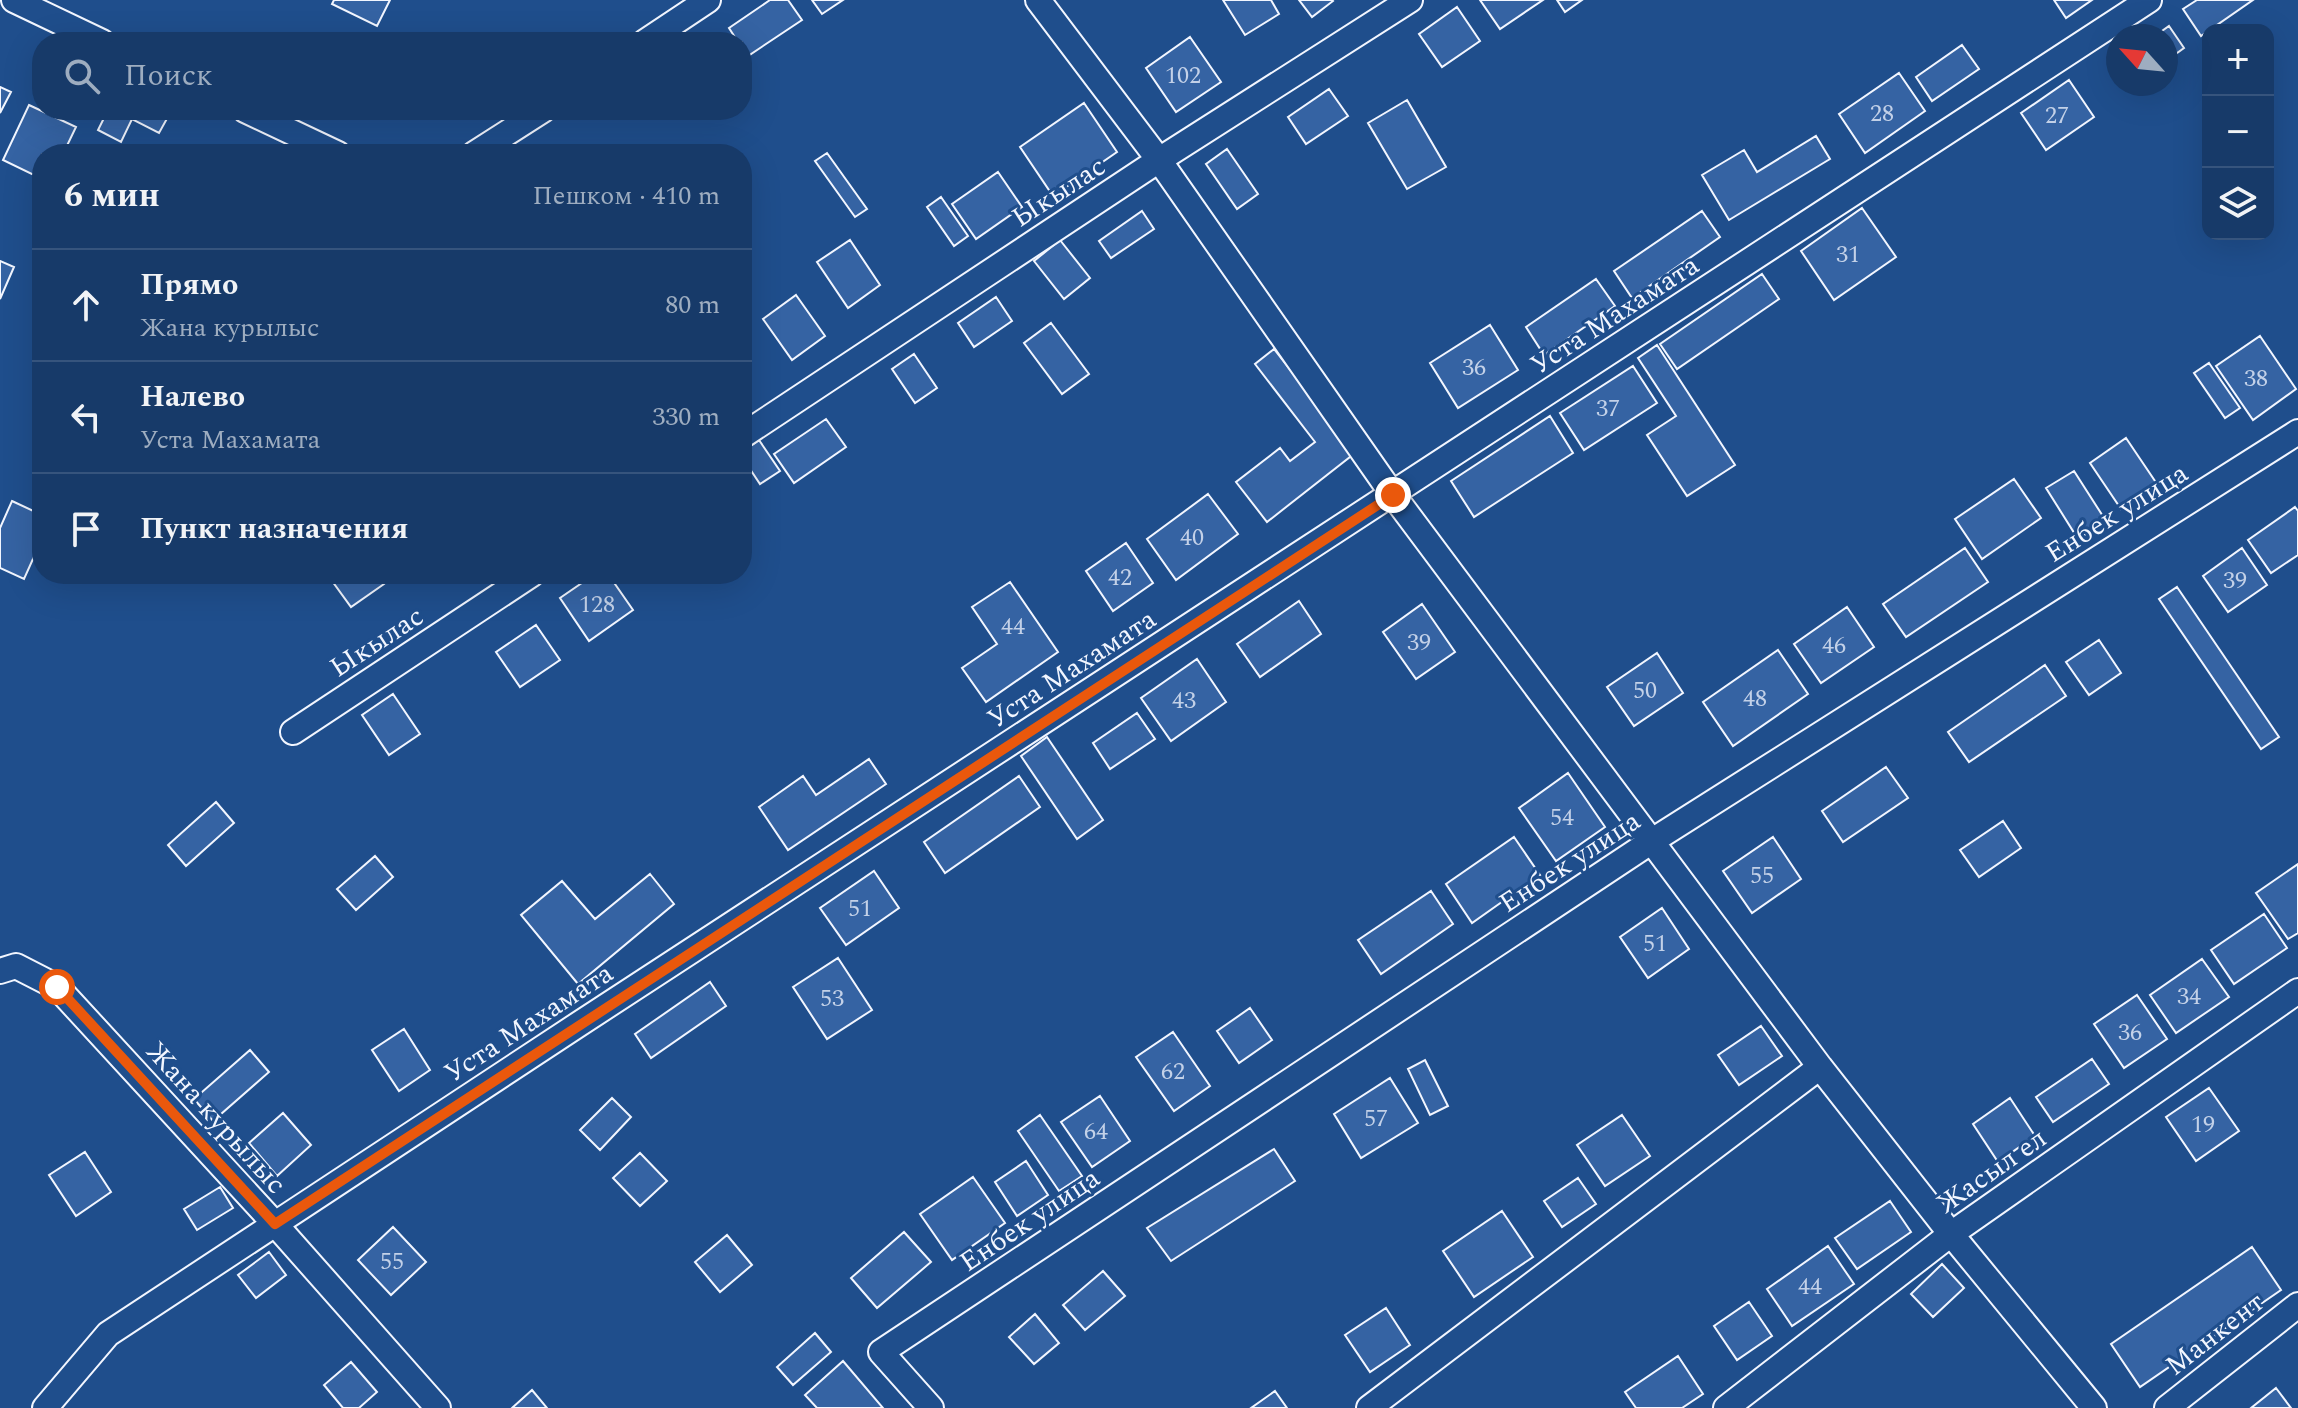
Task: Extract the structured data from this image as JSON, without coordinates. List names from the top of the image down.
{
  "streets": {
    "street": [
      "Ыкылас",
      "Уста Махамата",
      "Енбек улица",
      "Жана курылыс",
      "Жасыл ел",
      "Манкент"
    ]
  },
  "crossings": [
    ["Уста Махамата", "Жана курылыс"]
  ],
  "house_numbers": [
    "102",
    "28",
    "27",
    "31",
    "36",
    "38",
    "37",
    "40",
    "42",
    "39",
    "128",
    "44",
    "39",
    "46",
    "50",
    "48",
    "43",
    "54",
    "55",
    "51",
    "51",
    "34",
    "53",
    "36",
    "62",
    "57",
    "19",
    "64",
    "55",
    "44"
  ],
  "north": "top left",
  "page": {
    "map_buttons": ["+", "−"],
    "search": "Поиск",
    "heading": ["6 мин", "Пешком · 410 m"],
    "list": [
      ["Прямо", "Жана курылыс", "80 m"],
      ["Налево", "Уста Махамата", "330 m"],
      "Пункт назначения"
    ]
  }
}
